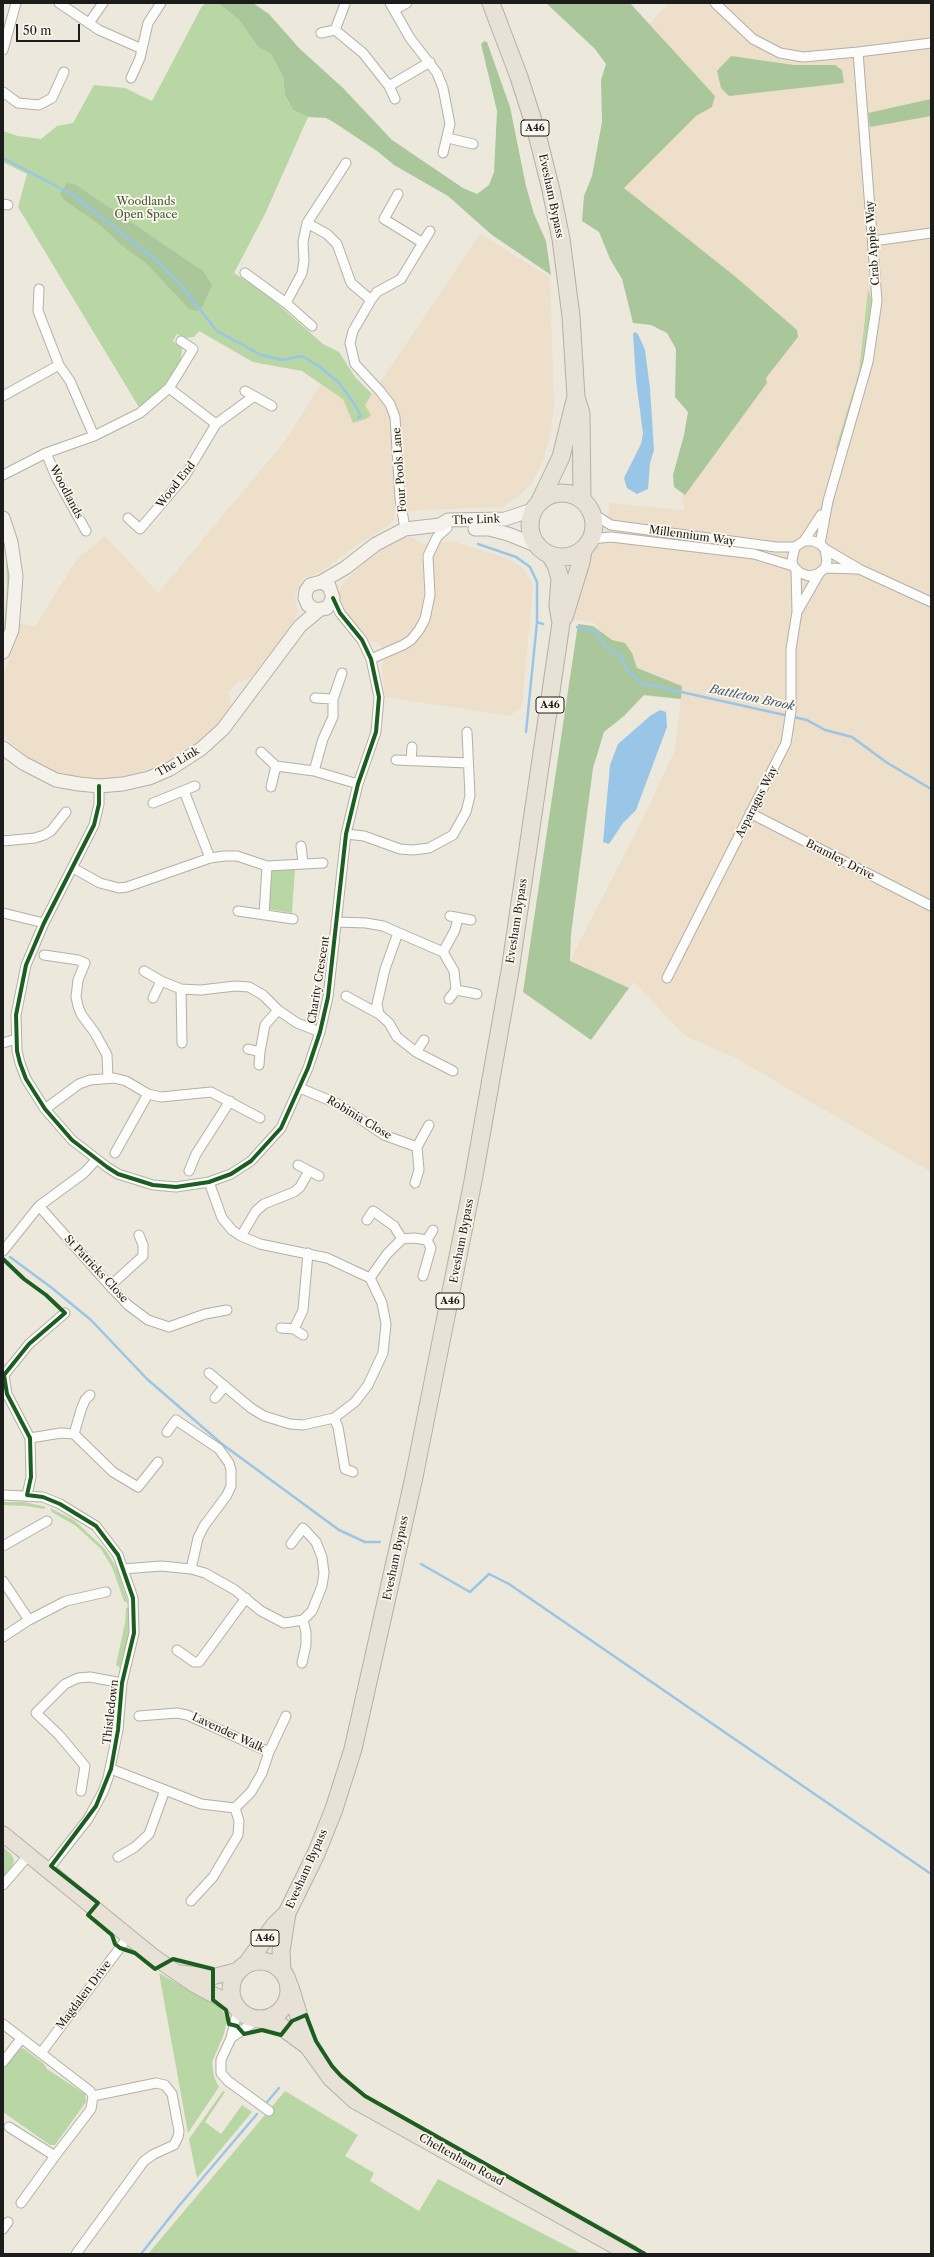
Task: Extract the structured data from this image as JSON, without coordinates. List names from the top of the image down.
{
  "streets": {
    "highway": ["A46", "Evesham Bypass", "Cheltenham Road"],
    "street": [
      "Crab Apple Way",
      "Four Pools Lane",
      "Wood End",
      "Woodlands",
      "The Link",
      "Millennium Way",
      "Asparagus Way",
      "Bramley Drive",
      "Charity Crescent",
      "Robinia Close",
      "St Patricks Close",
      "Thistledown",
      "Lavender Walk",
      "Magdalen Drive"
    ]
  },
  "crossings": [
    ["Evesham Bypass", "The Link"],
    ["Evesham Bypass", "Millennium Way"],
    ["Evesham Bypass", "Cheltenham Road"],
    ["Crab Apple Way", "Millennium Way"],
    ["Crab Apple Way", "Asparagus Way"],
    ["Four Pools Lane", "The Link"],
    ["The Link", "Millennium Way"],
    ["The Link", "Charity Crescent"],
    ["Millennium Way", "Asparagus Way"],
    ["Asparagus Way", "Bramley Drive"],
    ["Charity Crescent", "Robinia Close"]
  ],
  "water": ["Battleton Brook"],
  "parks": ["Woodlands Open Space"],
  "scale_bar": "50 m"
}
